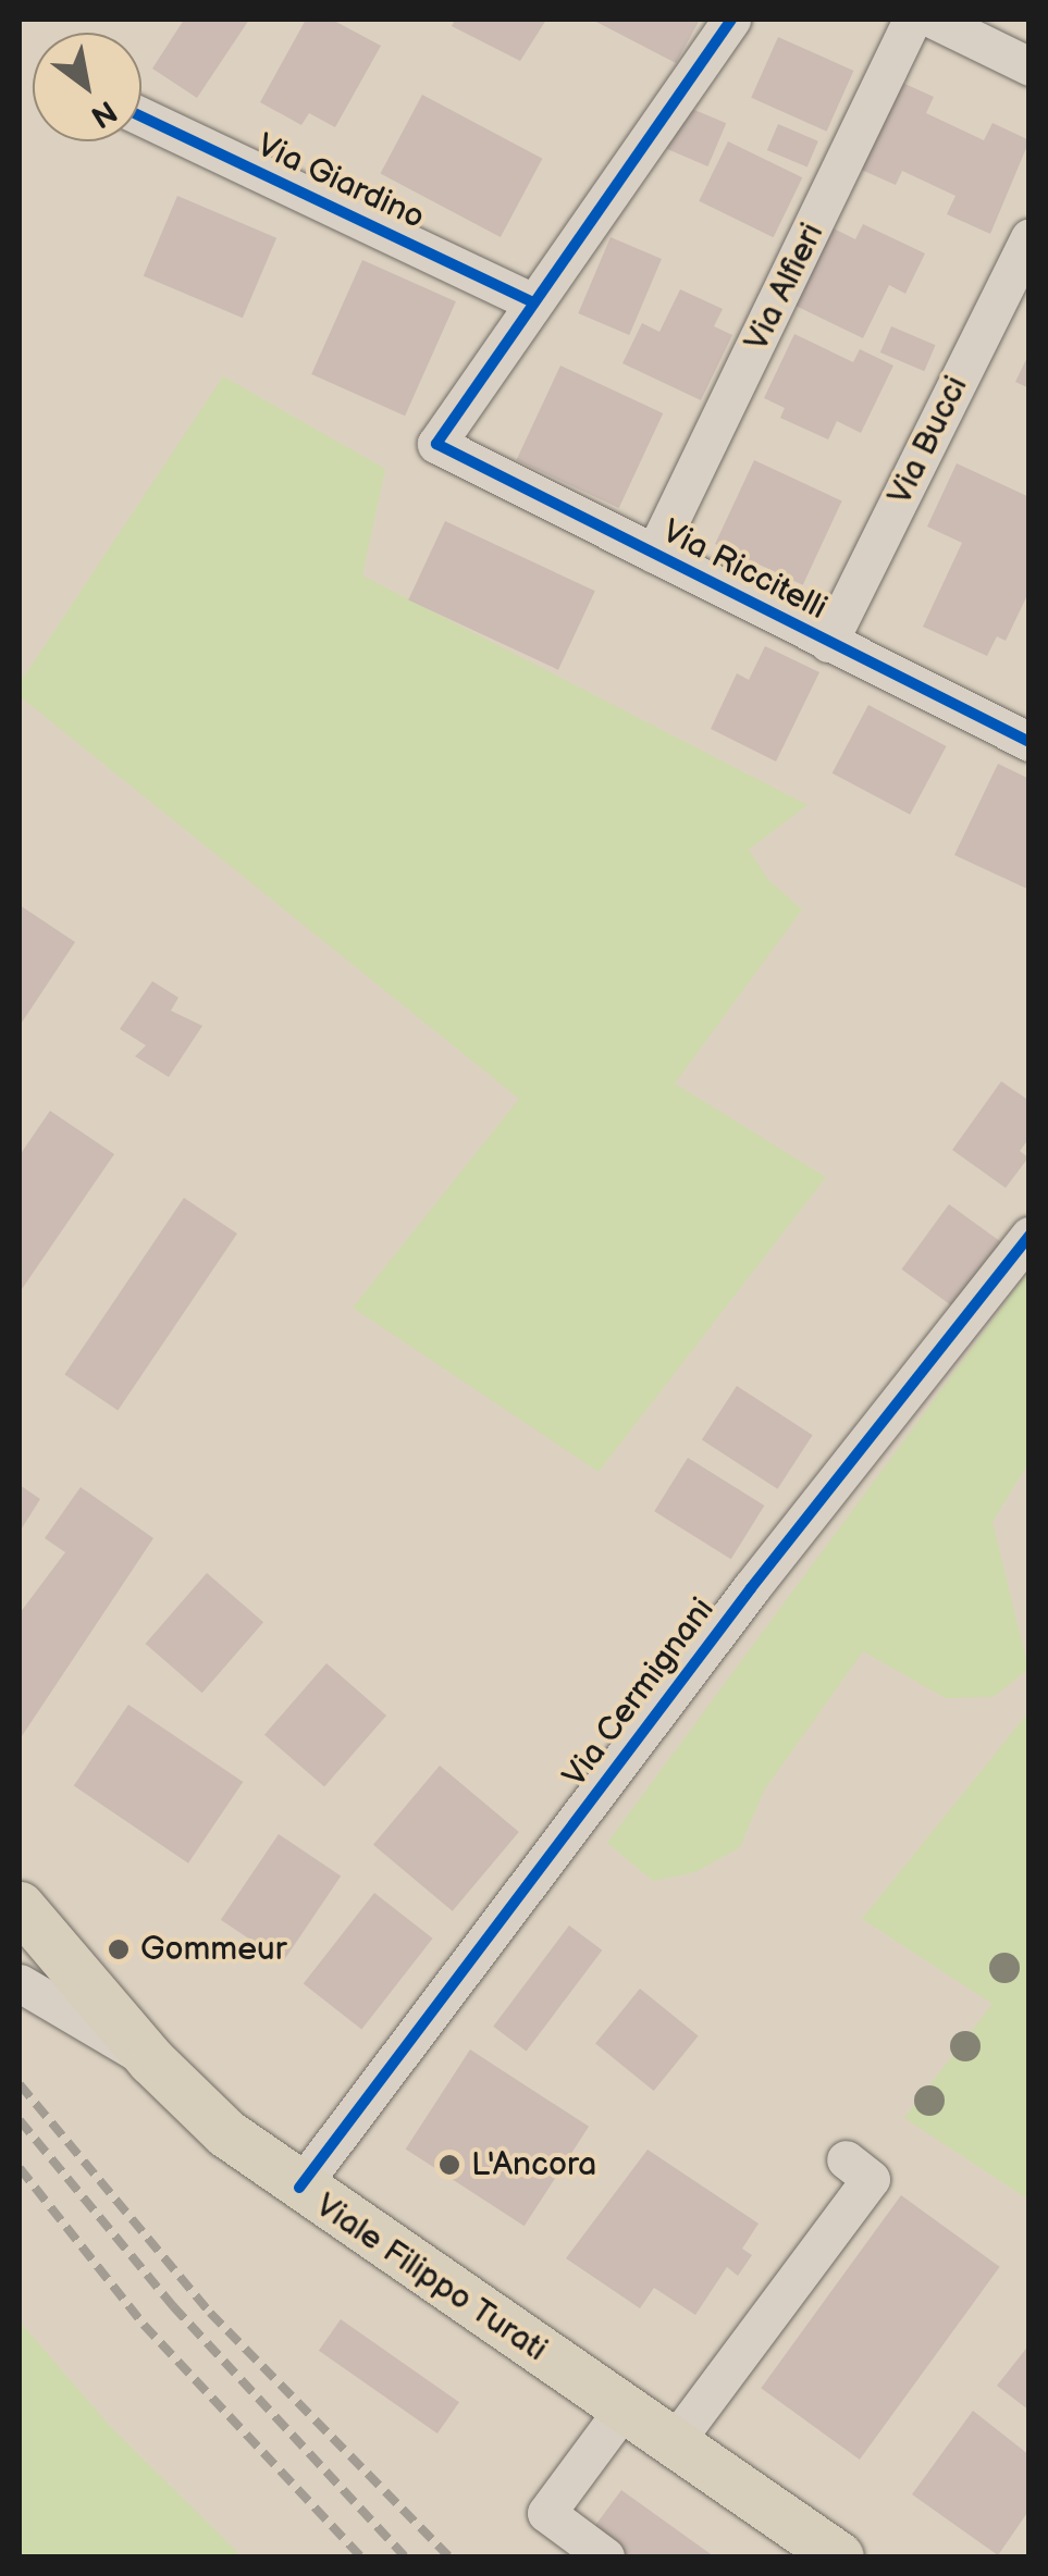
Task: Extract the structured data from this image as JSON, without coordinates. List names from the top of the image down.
{
  "streets": {
    "main road": ["Viale Filippo Turati"],
    "street": [
      "Via Giardino",
      "Via Alfieri",
      "Via Bucci",
      "Via Riccitelli",
      "Via Cermignani"
    ]
  },
  "crossings": [
    ["Via Giardino", "Via Riccitelli"],
    ["Via Alfieri", "Via Riccitelli"],
    ["Via Bucci", "Via Riccitelli"],
    ["Via Cermignani", "Viale Filippo Turati"]
  ],
  "places": ["Gommeur", "L'Ancora"],
  "north": "bottom right"
}
